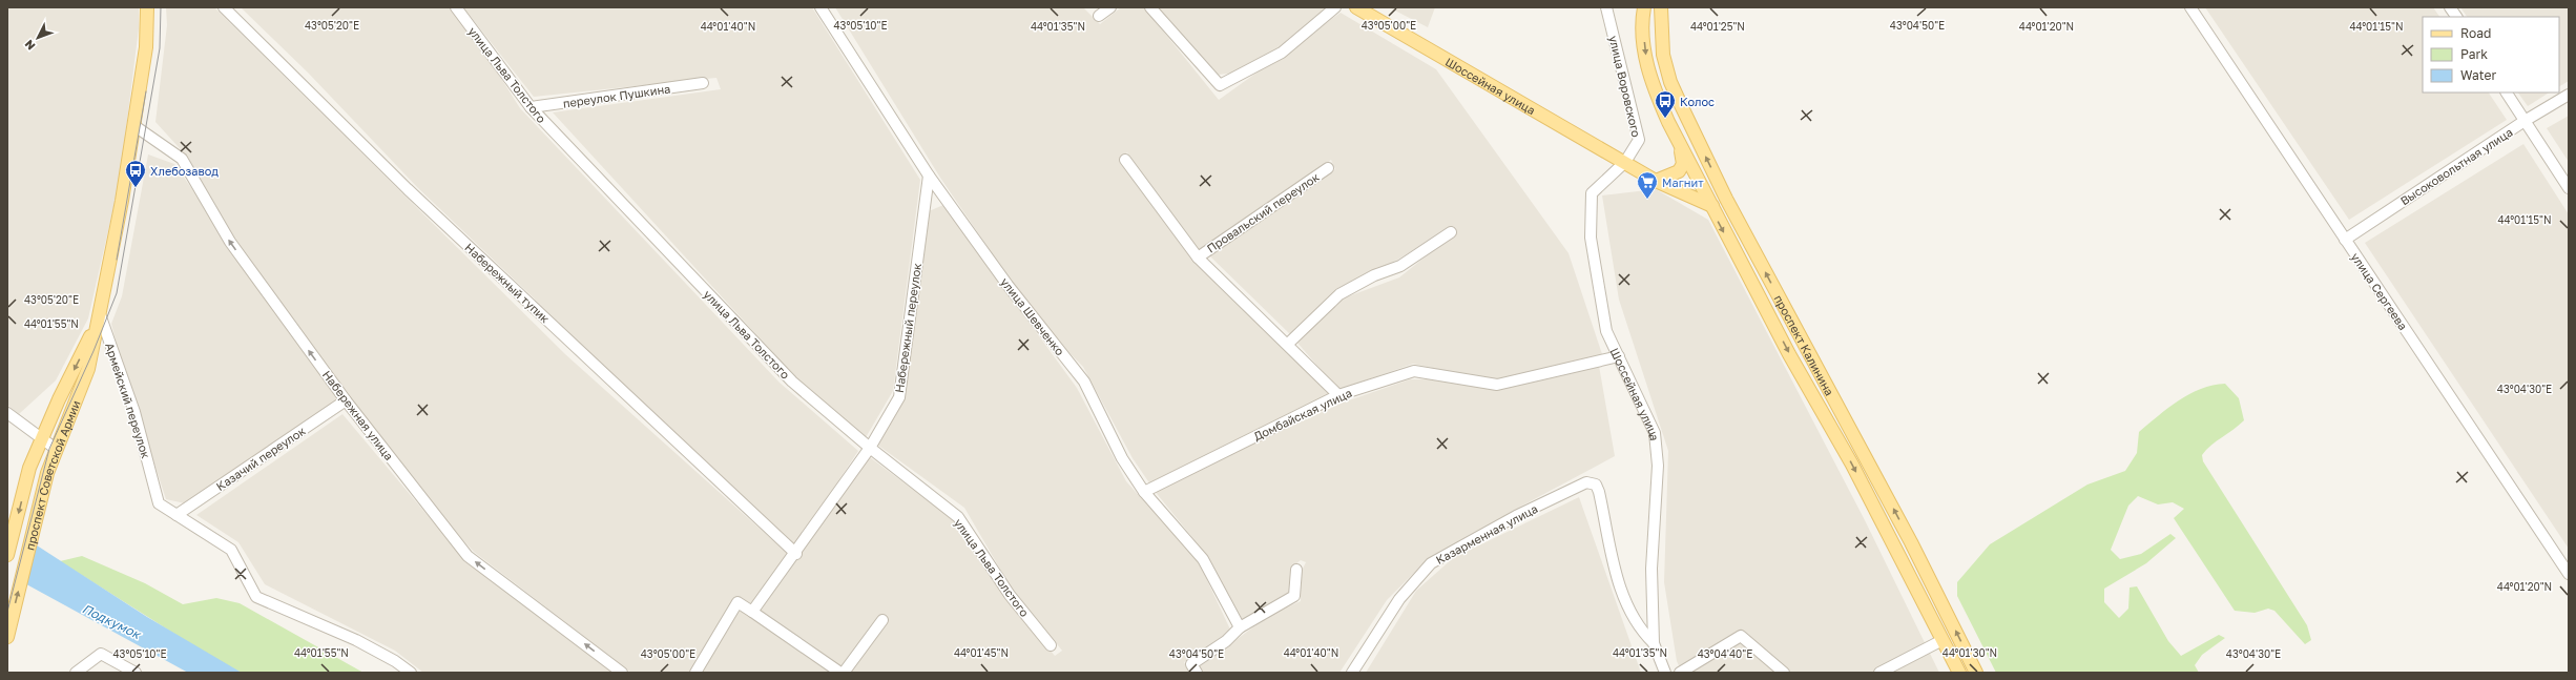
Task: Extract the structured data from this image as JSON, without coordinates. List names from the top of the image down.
{
  "streets": {
    "main road": ["Шоссейная улица", "проспект Калинина", "проспект Советской Армии"],
    "street": [
      "улица Льва Толстого",
      "улица Воровского",
      "переулок Пушкина",
      "Высоковольтная улица",
      "Провальский переулок",
      "Набережный тупик",
      "улица Сергеева",
      "улица Шевченко",
      "Набережный переулок",
      "Армейский переулок",
      "Домбайская улица",
      "Набережная улица",
      "Казачий переулок",
      "Казарменная улица"
    ]
  },
  "crossings": [
    ["улица Льва Толстого", "переулок Пушкина"],
    ["улица Льва Толстого", "Набережный переулок"],
    ["Шоссейная улица", "улица Воровского"],
    ["Шоссейная улица", "проспект Калинина"],
    ["Шоссейная улица", "Домбайская улица"],
    ["Шоссейная улица", "Казарменная улица"],
    ["Высоковольтная улица", "улица Сергеева"],
    ["Провальский переулок", "Домбайская улица"],
    ["Набережный тупик", "Набережный переулок"],
    ["улица Шевченко", "Набережный переулок"],
    ["улица Шевченко", "Домбайская улица"],
    ["Армейский переулок", "Казачий переулок"],
    ["Армейский переулок", "проспект Советской Армии"],
    ["Набережная улица", "Казачий переулок"],
    ["Набережная улица", "проспект Советской Армии"]
  ],
  "one_way": ["Набережная улица"],
  "water": ["Подкумок"],
  "places": {
    "bus stop": ["Колос", "Хлебозавод"],
    "supermarket": ["Магнит"]
  },
  "legend": ["Road", "Park", "Water"],
  "north": "bottom left",
  "coordinates": [
    "43°05'20\"E",
    "43°05'00\"E",
    "43°04'50\"E",
    "43°05'10\"E",
    "44°01'40\"N",
    "44°01'35\"N",
    "44°01'15\"N",
    "44°01'25\"N",
    "44°01'20\"N",
    "44°01'55\"N",
    "43°04'30\"E",
    "44°01'45\"N",
    "44°01'30\"N",
    "43°04'40\"E"
  ]
}
